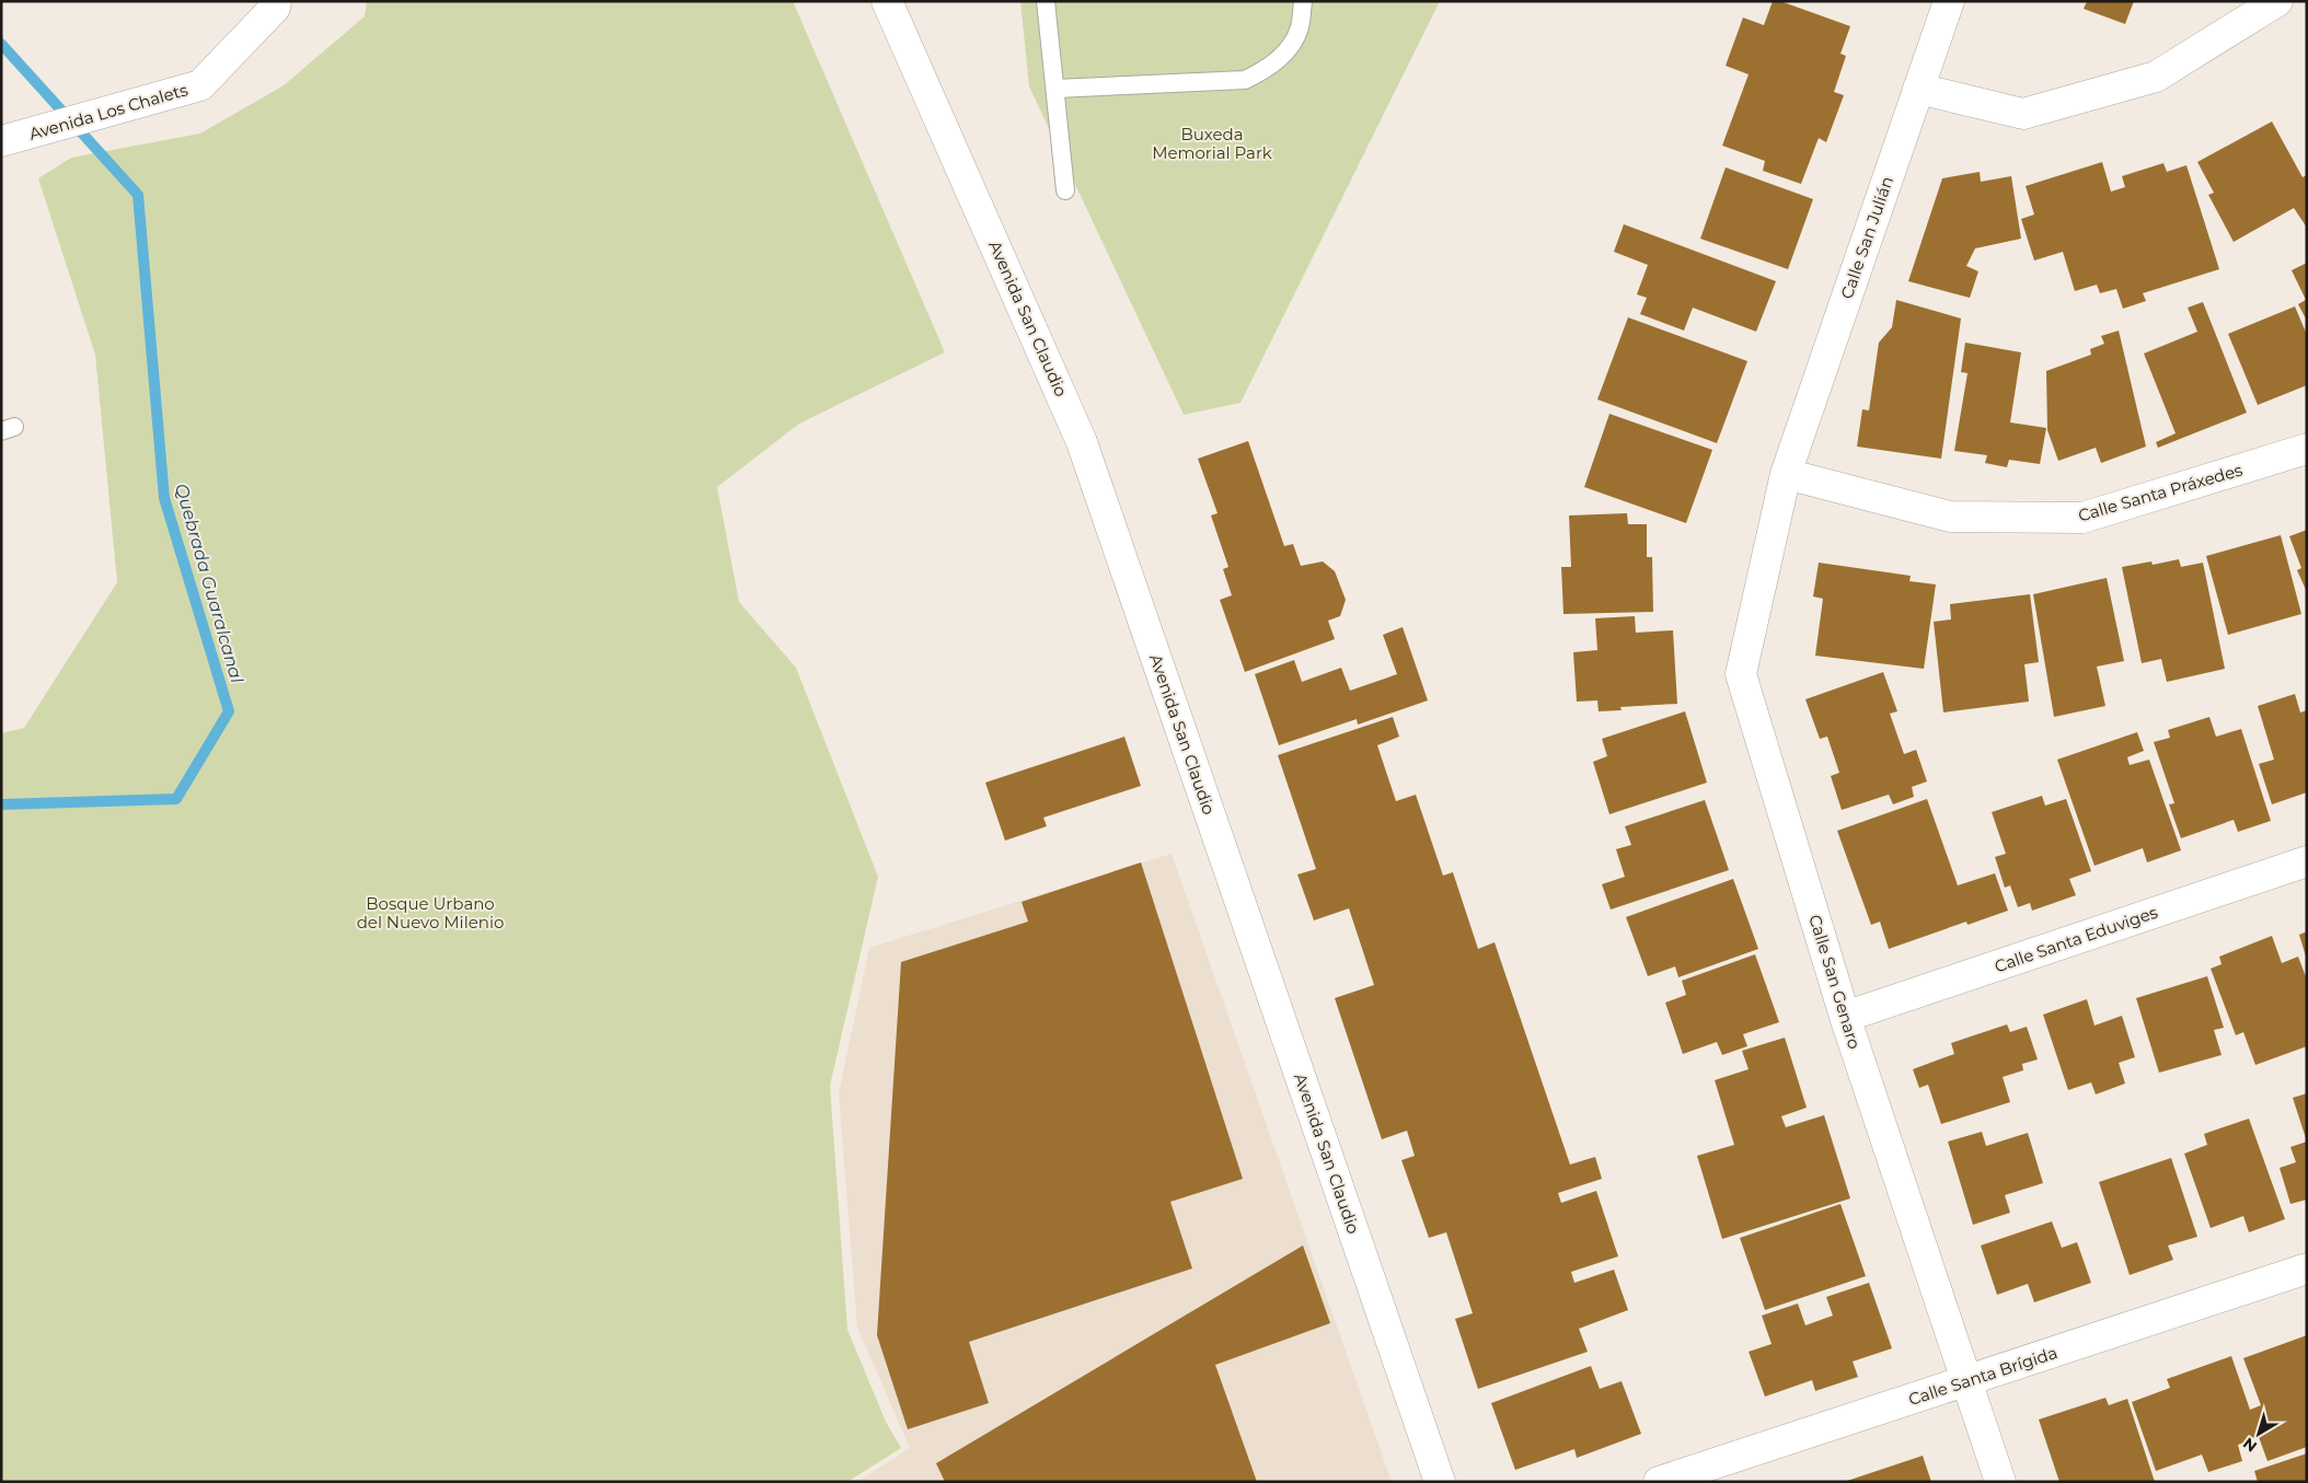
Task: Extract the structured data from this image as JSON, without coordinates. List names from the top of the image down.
{
  "streets": {
    "street": [
      "Avenida Los Chalets",
      "Calle San Julián",
      "Avenida San Claudio",
      "Calle Santa Práxedes",
      "Calle Santa Eduviges",
      "Calle San Genaro",
      "Calle Santa Brígida"
    ]
  },
  "crossings": [
    ["Calle San Julián", "Calle Santa Práxedes"],
    ["Calle San Julián", "Calle San Genaro"],
    ["Calle Santa Práxedes", "Calle San Genaro"],
    ["Calle Santa Eduviges", "Calle San Genaro"],
    ["Calle San Genaro", "Calle Santa Brígida"]
  ],
  "water": ["Quebrada Guaralcanal"],
  "parks": ["Buxeda Memorial Park", "Bosque Urbano del Nuevo Milenio"],
  "north": "bottom left"
}
